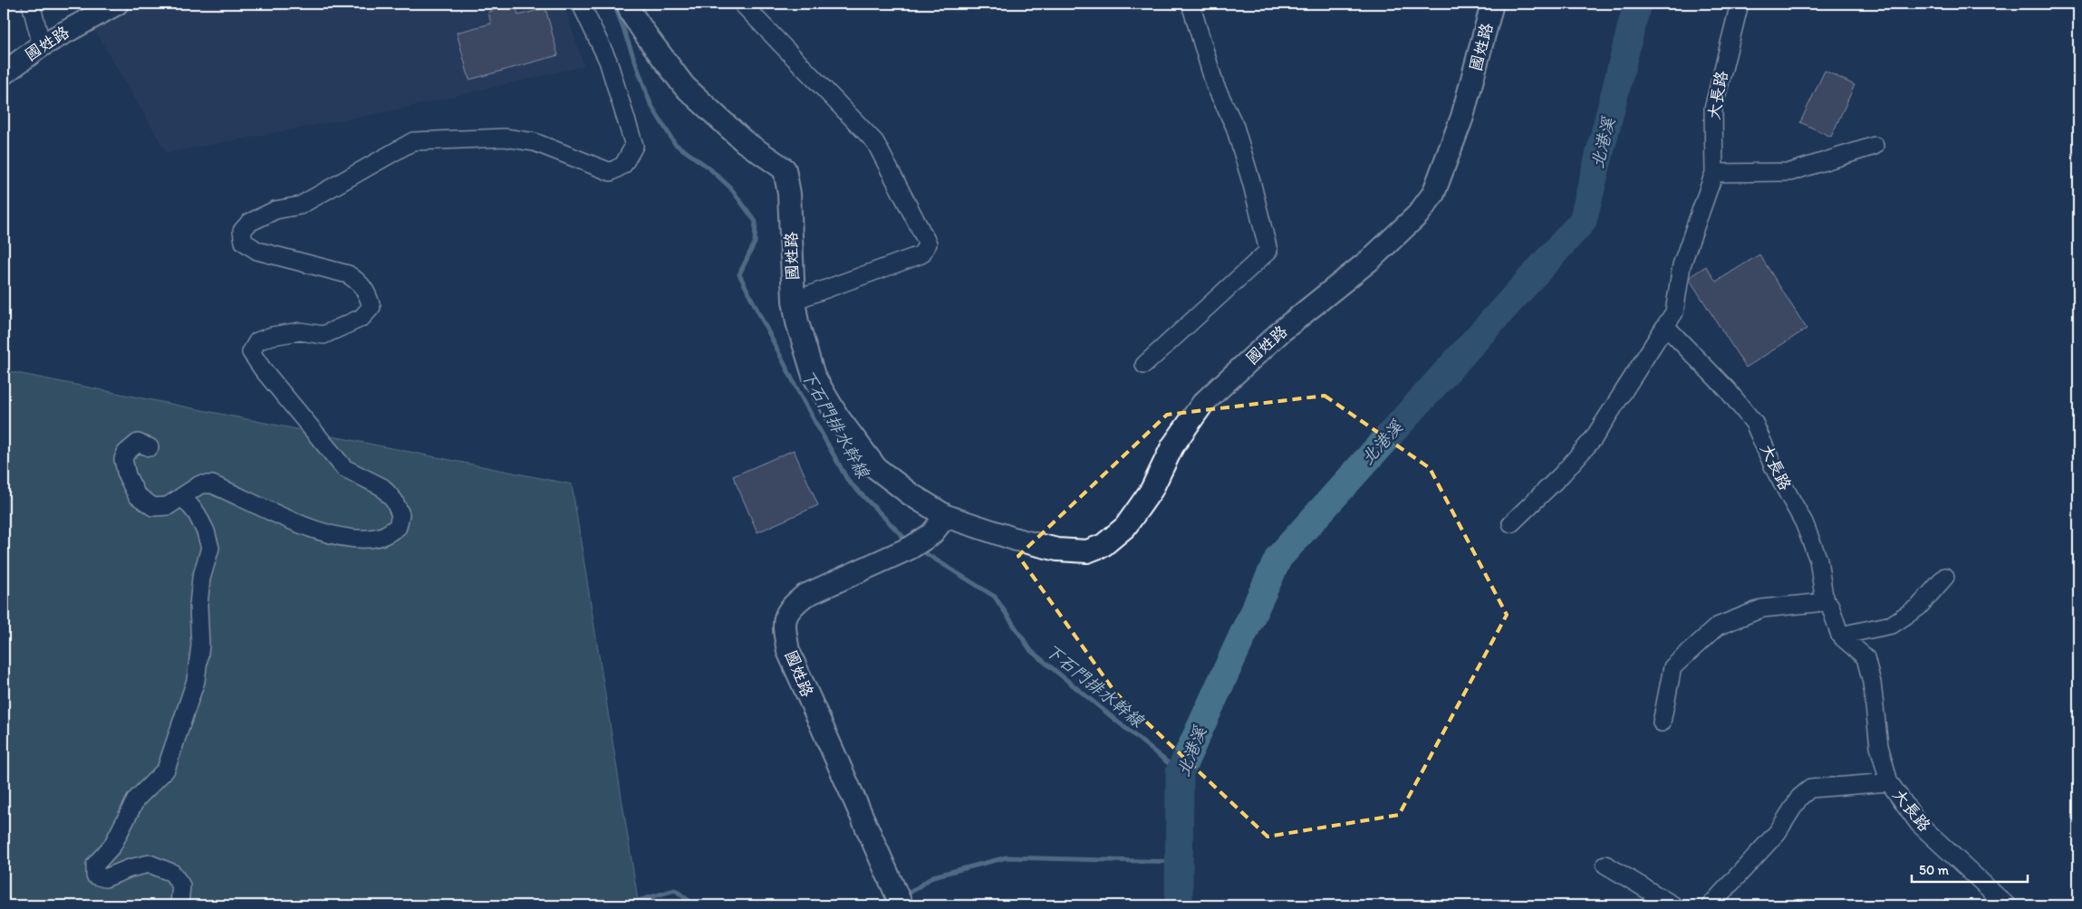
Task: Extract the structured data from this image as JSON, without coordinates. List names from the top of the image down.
{
  "streets": {
    "street": ["國姓路", "大長路"]
  },
  "water": ["北港溪", "下石門排水幹線"],
  "scale_bar": "50 m"
}
